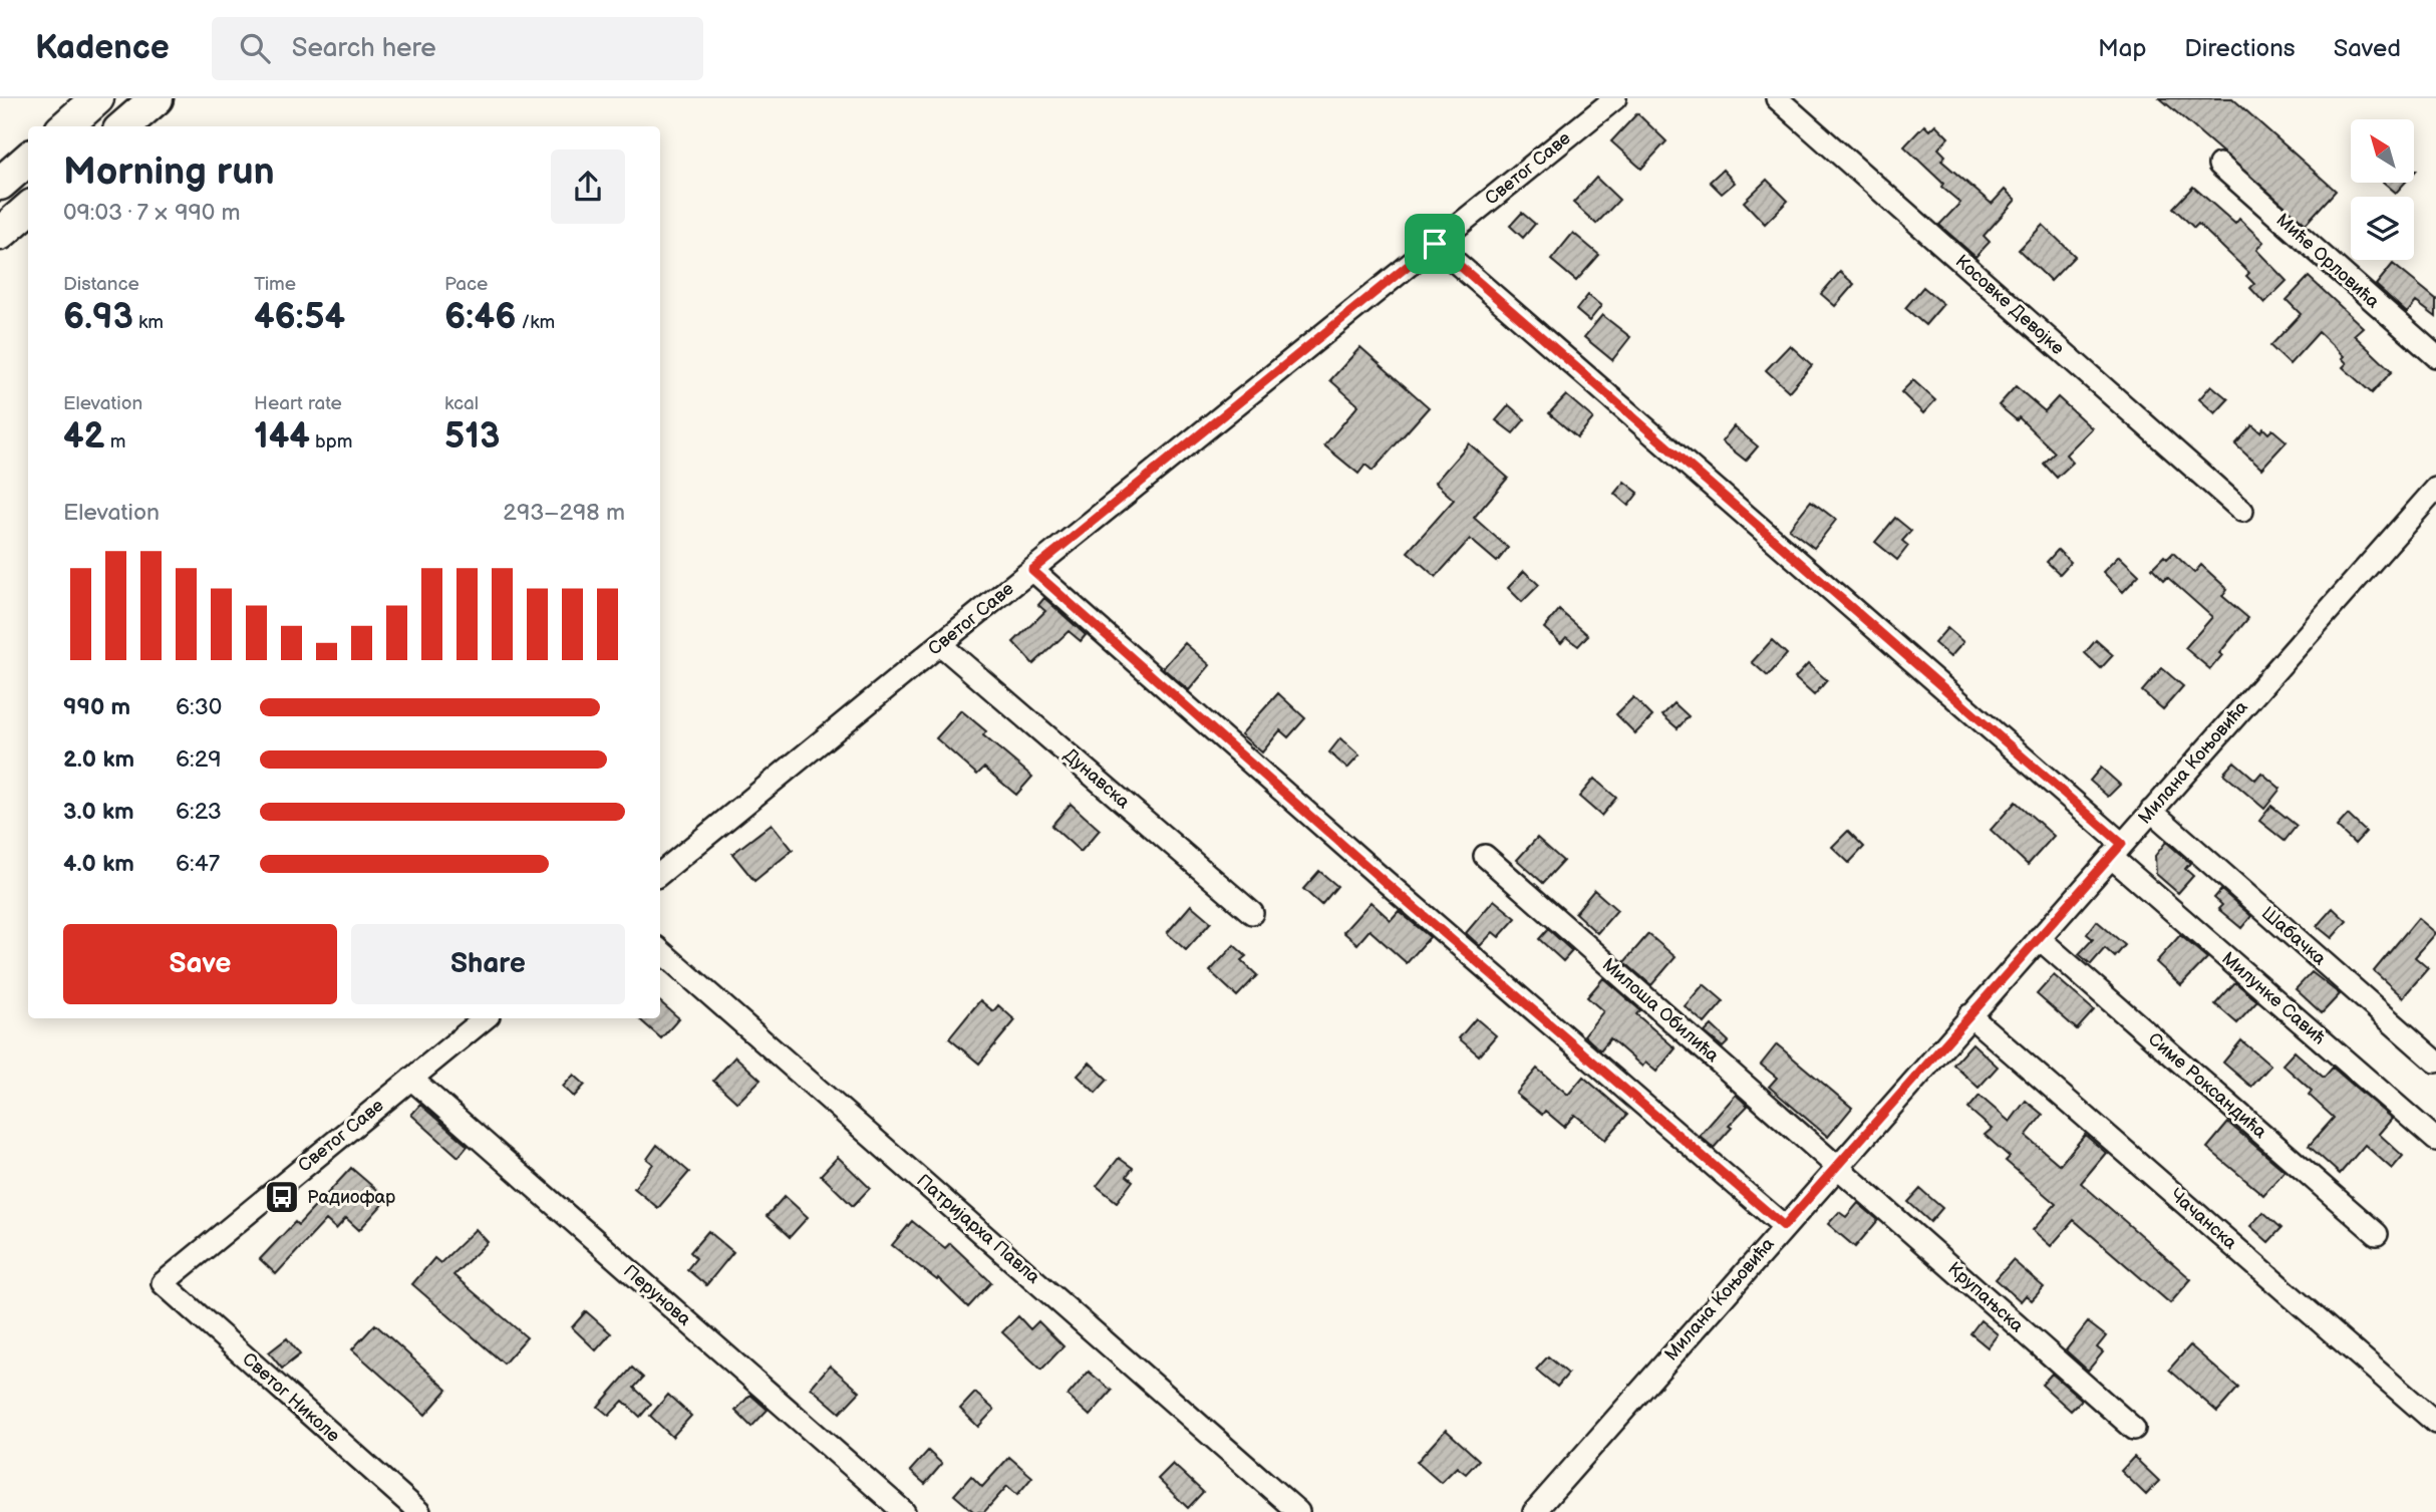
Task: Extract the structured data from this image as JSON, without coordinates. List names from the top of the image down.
{
  "streets": {
    "street": [
      "Светог Саве",
      "Миће Орловића",
      "Косовке Девојке",
      "Милана Коњовића",
      "Дунавска",
      "Шабачка",
      "Милунке Савић",
      "Милоша Обилића",
      "Симе Роксандића",
      "Чачанска",
      "Патријарха Павла",
      "Перунова",
      "Крупањска",
      "Светог Николе"
    ]
  },
  "crossings": [
    ["Светог Саве", "Дунавска"],
    ["Светог Саве", "Милунке Савић"],
    ["Светог Саве", "Перунова"],
    ["Светог Саве", "Светог Николе"],
    ["Милана Коњовића", "Шабачка"],
    ["Милана Коњовића", "Милунке Савић"],
    ["Милана Коњовића", "Милоша Обилића"],
    ["Милана Коњовића", "Симе Роксандића"],
    ["Милана Коњовића", "Чачанска"],
    ["Милана Коњовића", "Крупањска"],
    ["Милоша Обилића", "Крупањска"]
  ],
  "places": {
    "bus stop": ["Радиофар"]
  },
  "north": "top left",
  "page": {
    "header": "Kadence",
    "search": "Search here",
    "nav": ["Map", "Directions", "Saved"],
    "heading": ["Morning run", "09:03 · 7 × 990 m"],
    "stats": [
      ["Distance", "6.93 km"],
      ["Time", "46:54"],
      ["Pace", "6:46 /km"],
      ["Elevation", "42 m"],
      ["Heart rate", "144 bpm"],
      ["kcal", "513"]
    ],
    "chart": ["Elevation", "293–298 m"],
    "list": [
      {
        "name": "990 m",
        "note": "6:30"
      },
      {
        "name": "2.0 km",
        "note": "6:29"
      },
      {
        "name": "3.0 km",
        "note": "6:23"
      },
      {
        "name": "4.0 km",
        "note": "6:47"
      }
    ],
    "buttons": ["Save", "Share"]
  }
}
